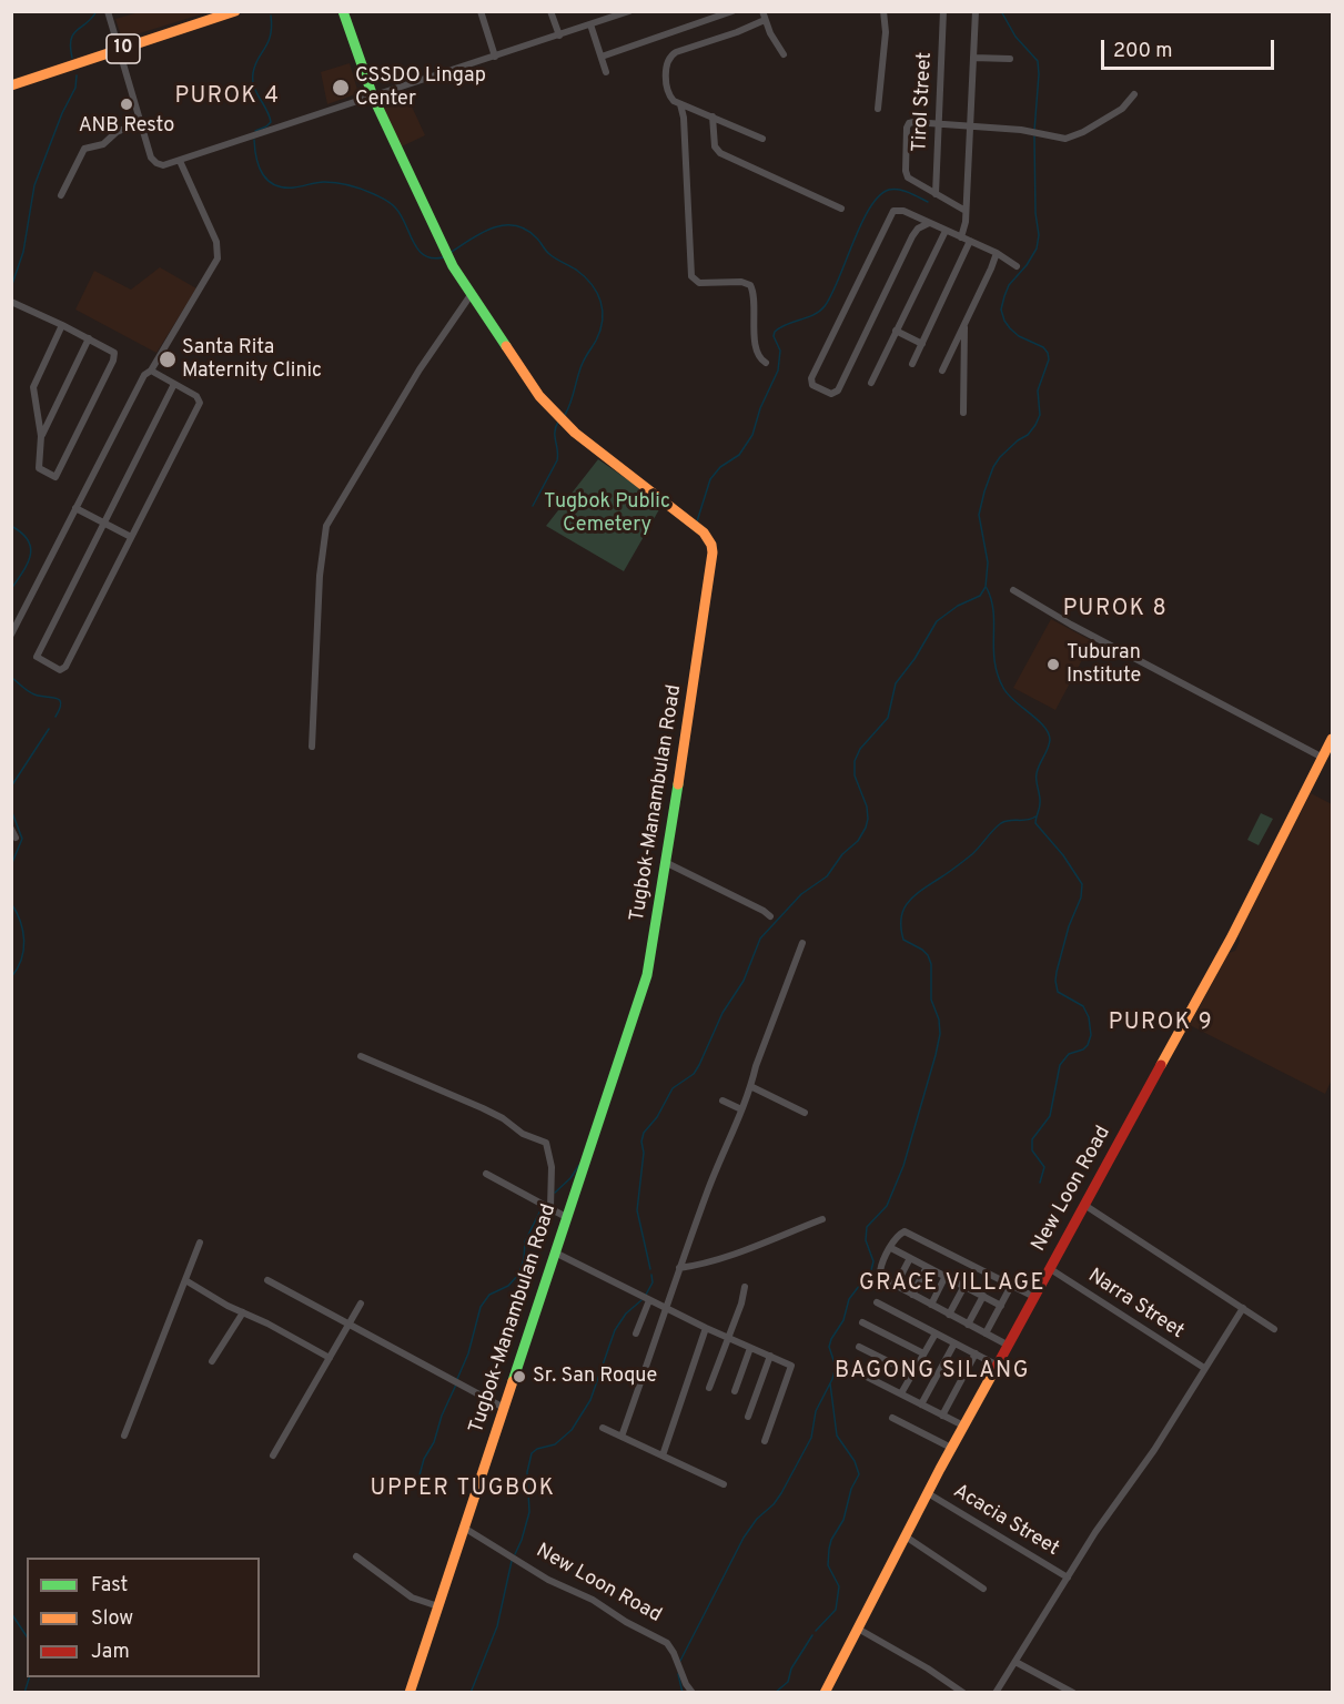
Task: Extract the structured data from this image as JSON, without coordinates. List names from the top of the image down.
{
  "streets": {
    "main road": ["10", "Tugbok-Manambulan Road", "New Loon Road"],
    "street": ["Tirol Street", "Narra Street", "Acacia Street"]
  },
  "crossings": [
    ["Tugbok-Manambulan Road", "New Loon Road"],
    ["New Loon Road", "Narra Street"],
    ["New Loon Road", "Acacia Street"]
  ],
  "districts": [
    "PUROK 4",
    "PUROK 8",
    "PUROK 9",
    "GRACE VILLAGE",
    "BAGONG SILANG",
    "UPPER TUGBOK"
  ],
  "parks": ["Tugbok Public Cemetery"],
  "places": [
    "CSSDO Lingap Center",
    "ANB Resto",
    "Santa Rita Maternity Clinic",
    "Tuburan Institute",
    "Sr. San Roque"
  ],
  "legend": ["Fast", "Slow", "Jam"],
  "scale_bar": "200 m"
}
